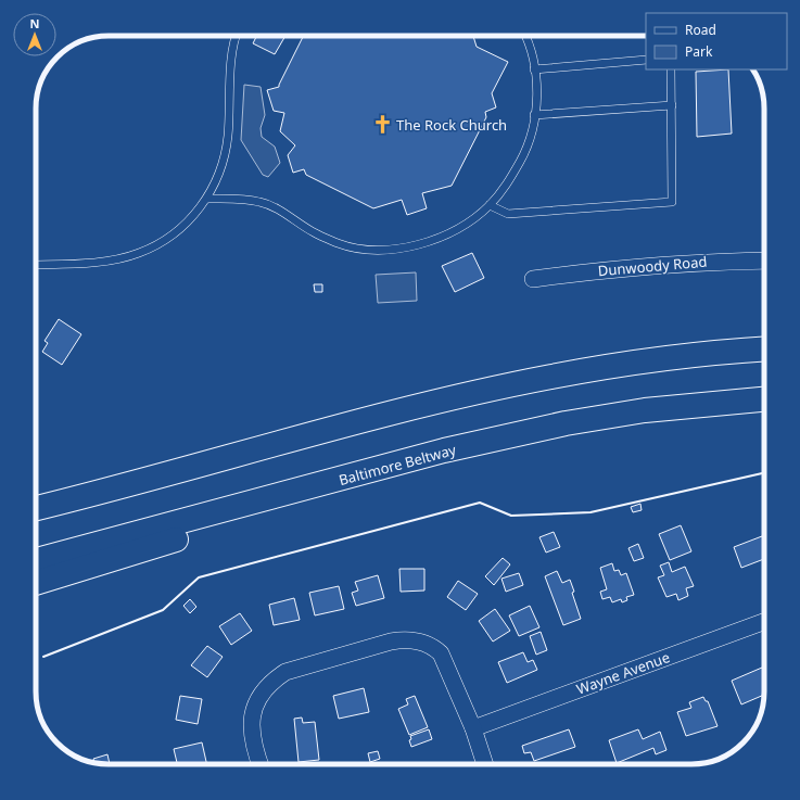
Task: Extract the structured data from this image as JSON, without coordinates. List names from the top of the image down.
{
  "streets": {
    "highway": ["Baltimore Beltway"],
    "street": ["Dunwoody Road", "Wayne Avenue"]
  },
  "places": {
    "church": ["The Rock Church"]
  },
  "legend": ["Road", "Park"],
  "north": "top"
}
